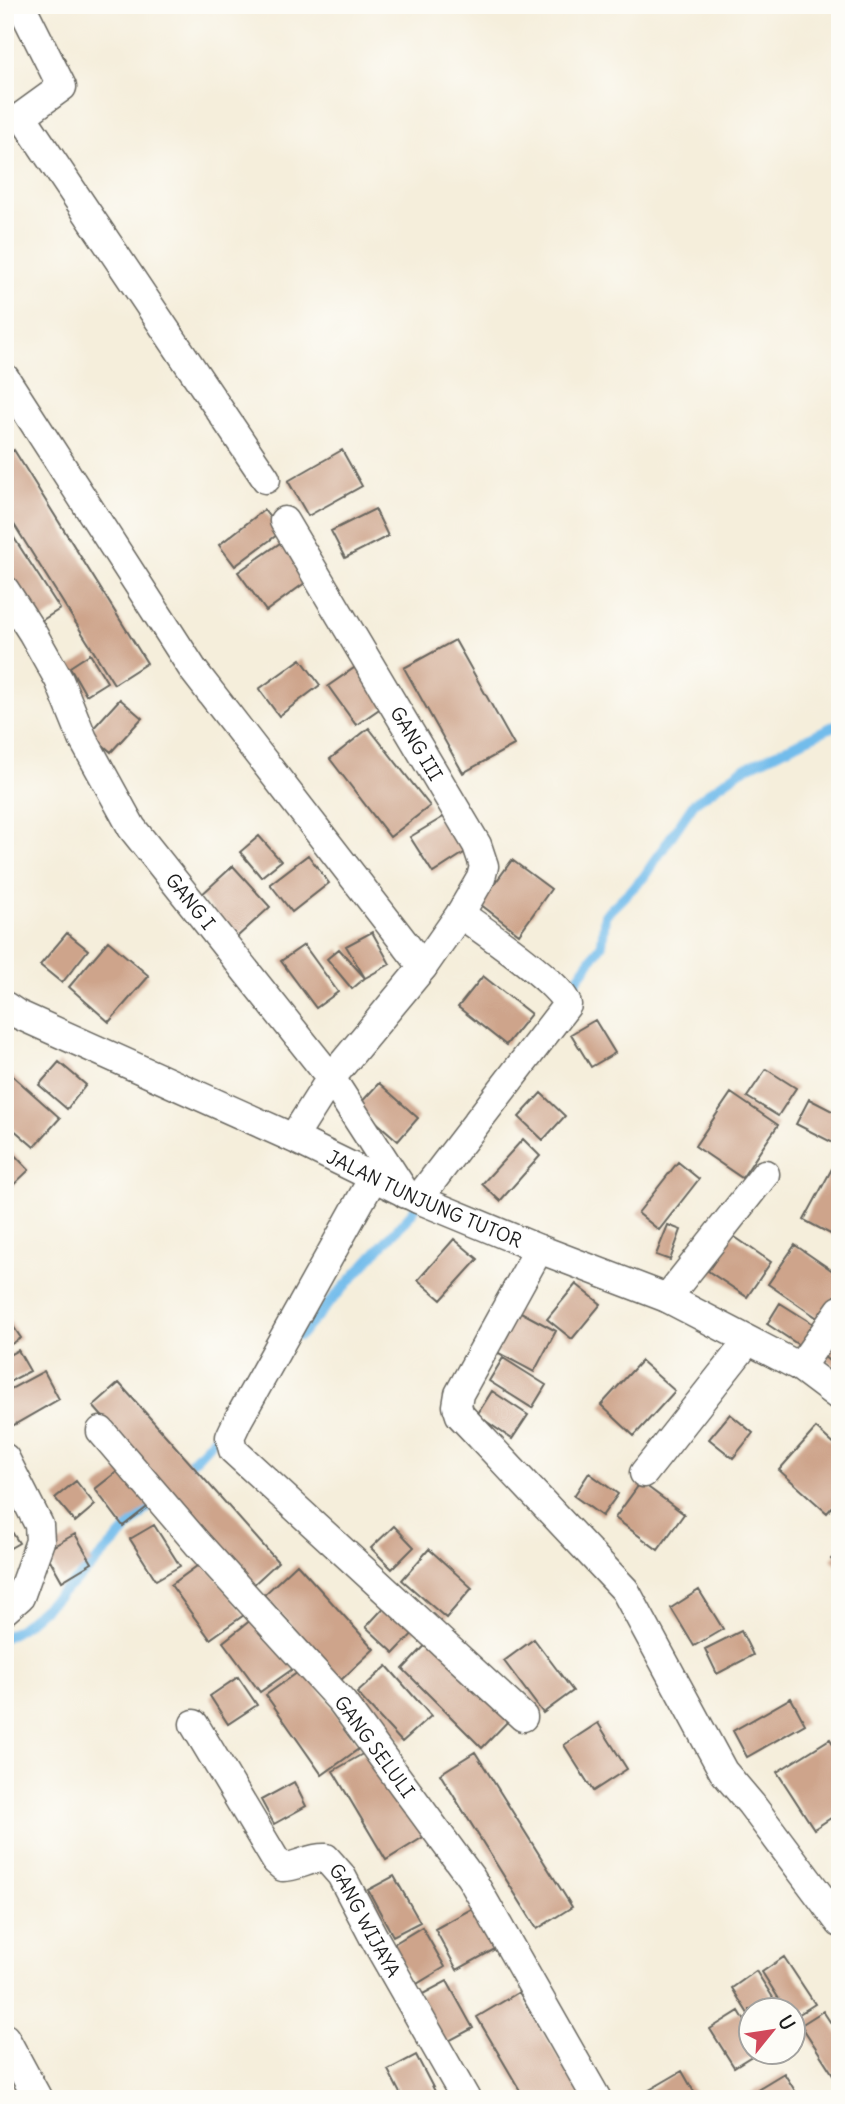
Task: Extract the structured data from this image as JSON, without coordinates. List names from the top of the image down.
{
  "streets": {
    "street": [
      "GANG III",
      "GANG I",
      "JALAN TUNJUNG TUTOR",
      "GANG SELULI",
      "GANG WIJAYA"
    ]
  },
  "crossings": [
    ["GANG III", "GANG I"],
    ["GANG III", "JALAN TUNJUNG TUTOR"],
    ["GANG I", "JALAN TUNJUNG TUTOR"]
  ],
  "north": "top right"
}
